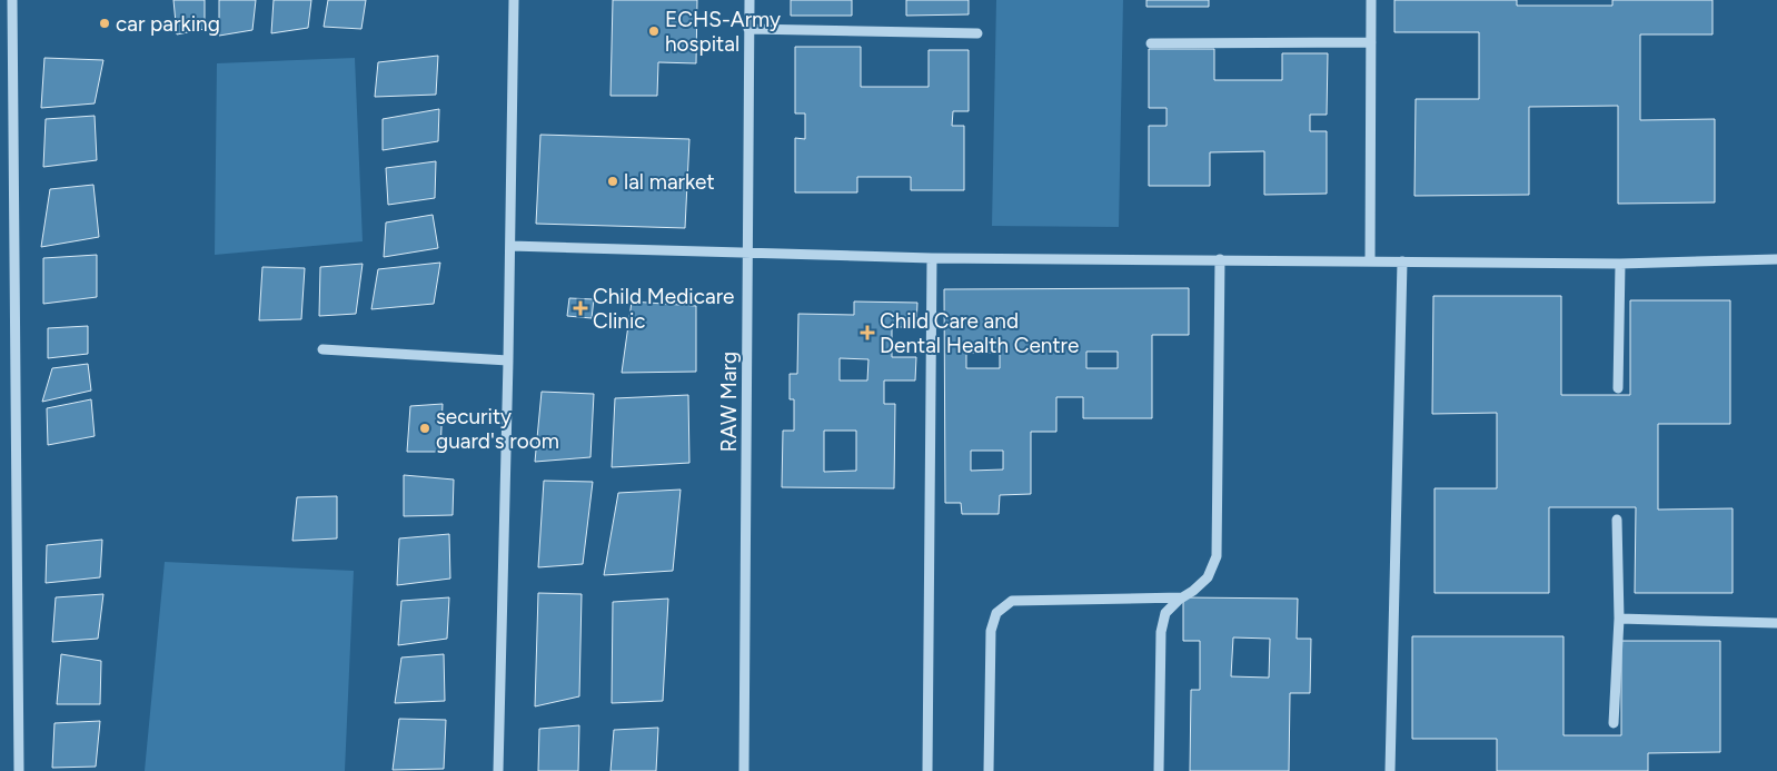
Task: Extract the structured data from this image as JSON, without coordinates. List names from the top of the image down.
{
  "streets": {
    "street": ["RAW Marg"]
  },
  "places": {
    "other": [
      "car parking",
      "ECHS-Army hospital",
      "lal market",
      "security guard's room"
    ],
    "health": ["Child Medicare Clinic", "Child Care and Dental Health Centre"]
  }
}
